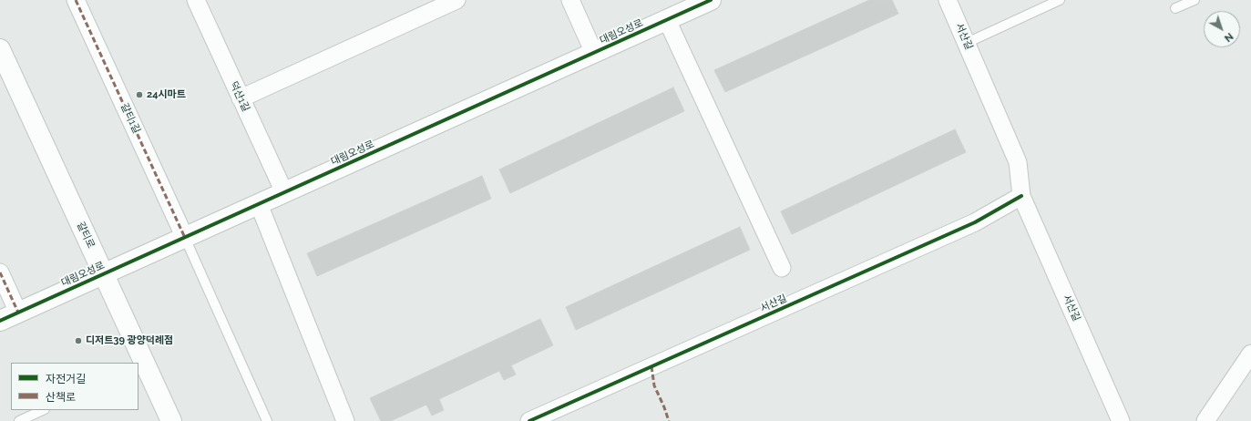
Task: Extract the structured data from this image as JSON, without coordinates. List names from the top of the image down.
{
  "streets": {
    "street": [
      "대림오성로",
      "서산길",
      "덕산1길",
      "갈티1길",
      "갈티로"
    ]
  },
  "crossings": [
    ["대림오성로", "덕산1길"],
    ["대림오성로", "갈티1길"],
    ["대림오성로", "갈티로"]
  ],
  "places": ["24시마트", "디저트39 광양덕례점"],
  "legend": ["자전거길", "산책로"],
  "north": "bottom right"
}
